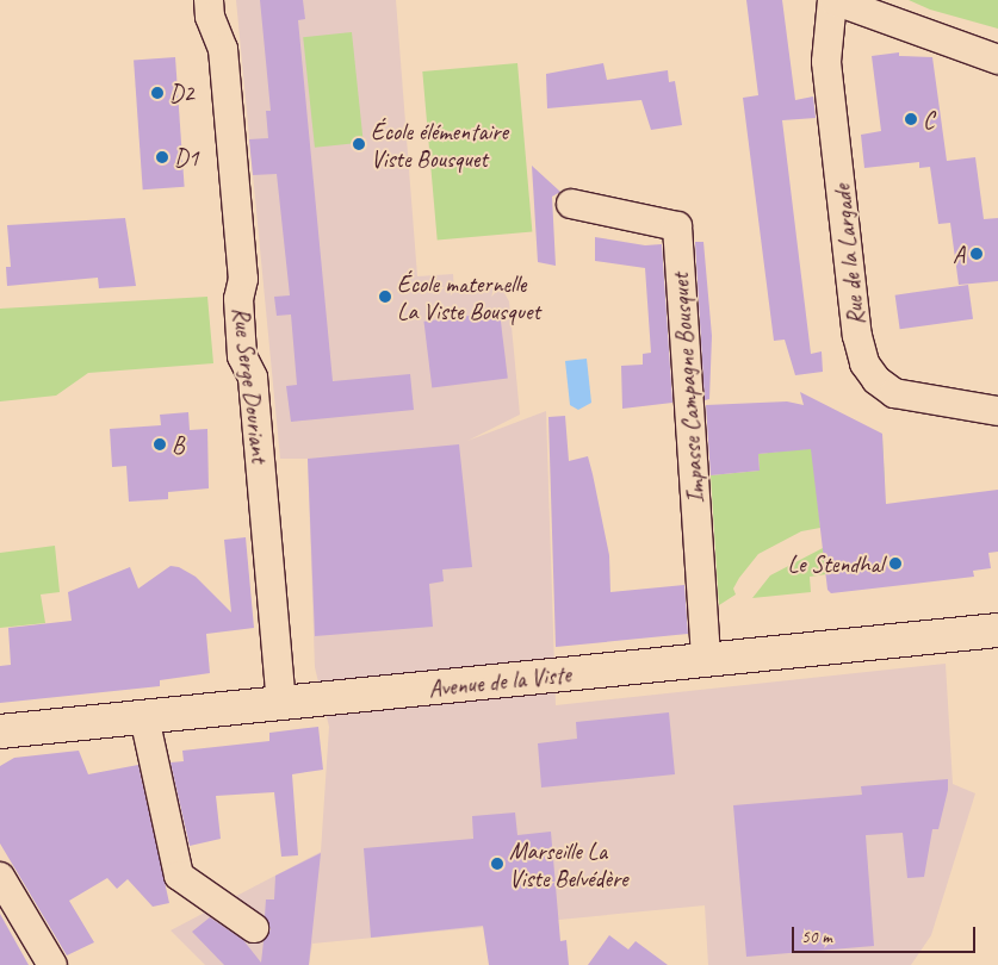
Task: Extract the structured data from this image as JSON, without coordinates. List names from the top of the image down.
{
  "streets": {
    "street": [
      "Rue de la Largade",
      "Rue Serge Douriant",
      "Impasse Campagne Bousquet",
      "Avenue de la Viste"
    ]
  },
  "crossings": [
    ["Rue Serge Douriant", "Avenue de la Viste"],
    ["Impasse Campagne Bousquet", "Avenue de la Viste"]
  ],
  "places": [
    "D2",
    "C",
    "École élémentaire Viste Bousquet",
    "D1",
    "A",
    "École maternelle La Viste Bousquet",
    "B",
    "Le Stendhal",
    "Marseille La Viste Belvédère"
  ],
  "scale_bar": "50 m"
}
